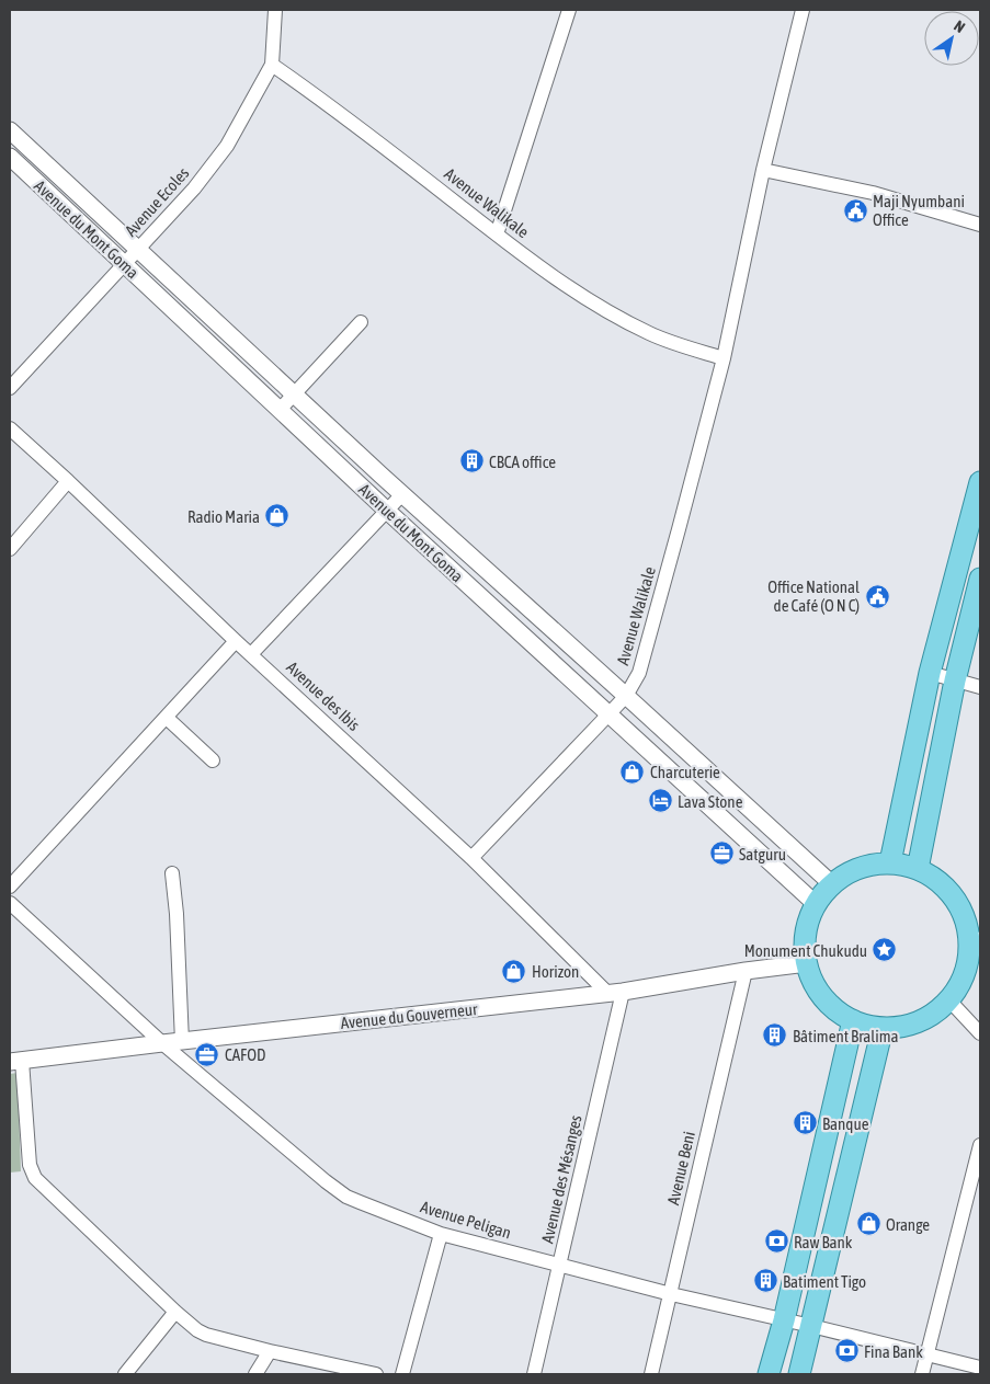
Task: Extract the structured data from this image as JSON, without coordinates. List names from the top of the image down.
{
  "streets": {
    "street": [
      "Avenue Ecoles",
      "Avenue Walikale",
      "Avenue du Mont Goma",
      "Avenue des Ibis",
      "Avenue du Gouverneur",
      "Avenue Beni",
      "Avenue des Mésanges",
      "Avenue Peligan"
    ]
  },
  "crossings": [
    ["Avenue Ecoles", "Avenue Walikale"],
    ["Avenue Ecoles", "Avenue du Mont Goma"],
    ["Avenue Walikale", "Avenue du Mont Goma"],
    ["Avenue Walikale", "Avenue des Ibis"],
    ["Avenue du Mont Goma", "Avenue du Gouverneur"],
    ["Avenue des Ibis", "Avenue du Gouverneur"],
    ["Avenue des Ibis", "Avenue des Mésanges"],
    ["Avenue du Gouverneur", "Avenue Beni"],
    ["Avenue du Gouverneur", "Avenue des Mésanges"],
    ["Avenue du Gouverneur", "Avenue Peligan"],
    ["Avenue Beni", "Avenue Peligan"],
    ["Avenue des Mésanges", "Avenue Peligan"]
  ],
  "places": {
    "public building": ["Maji Nyumbani Office", "Office National de Café (O N C)"],
    "building": [
      "CBCA office",
      "Bâtiment Bralima",
      "Banque",
      "Batiment Tigo"
    ],
    "shop": [
      "Radio Maria",
      "Charcuterie",
      "Horizon",
      "Orange"
    ],
    "hotel": ["Lava Stone"],
    "office": ["Satguru", "CAFOD"],
    "place": ["Monument Chukudu"],
    "bank": ["Raw Bank", "Fina Bank"]
  },
  "north": "top right"
}
